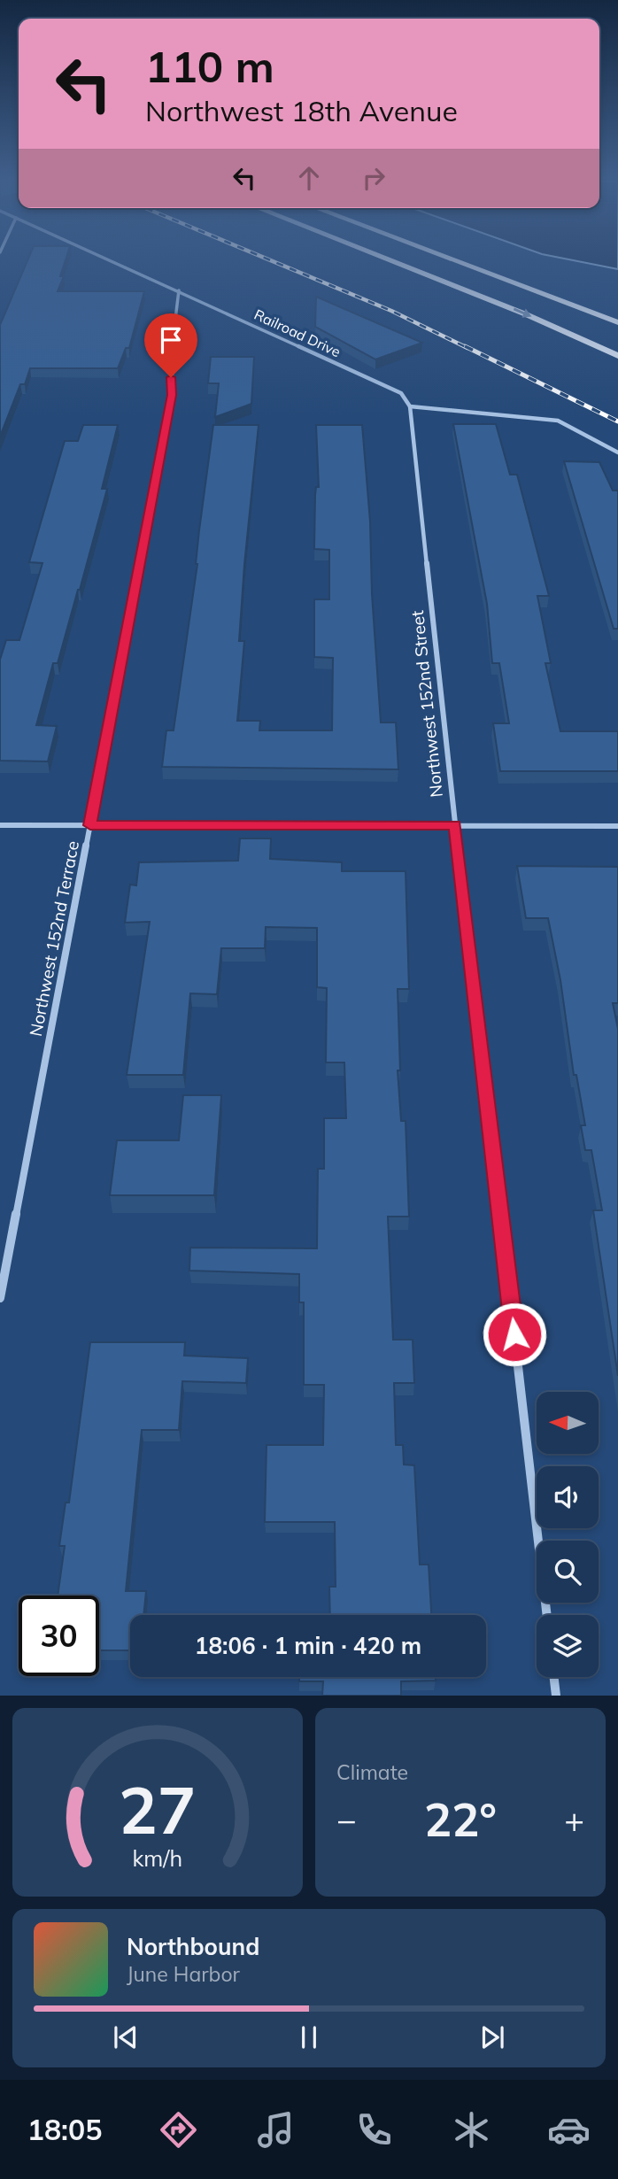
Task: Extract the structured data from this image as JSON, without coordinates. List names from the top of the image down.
{
  "streets": {
    "street": ["Railroad Drive", "Northwest 152nd Street", "Northwest 152nd Terrace"]
  },
  "crossings": [
    ["Railroad Drive", "Northwest 152nd Street"],
    ["Railroad Drive", "Northwest 152nd Terrace"]
  ],
  "north": "left",
  "page": {
    "turn": ["110 m", "Northwest 18th Avenue"],
    "limit": "30",
    "trip": "18:06 · 1 min · 420 m",
    "tile": "Climate",
    "heat": ["−", "22°", "+"],
    "song": ["Northbound", "June Harbor"],
    "tabs": "18:05",
    "gauge": ["27", "km/h"]
  }
}
